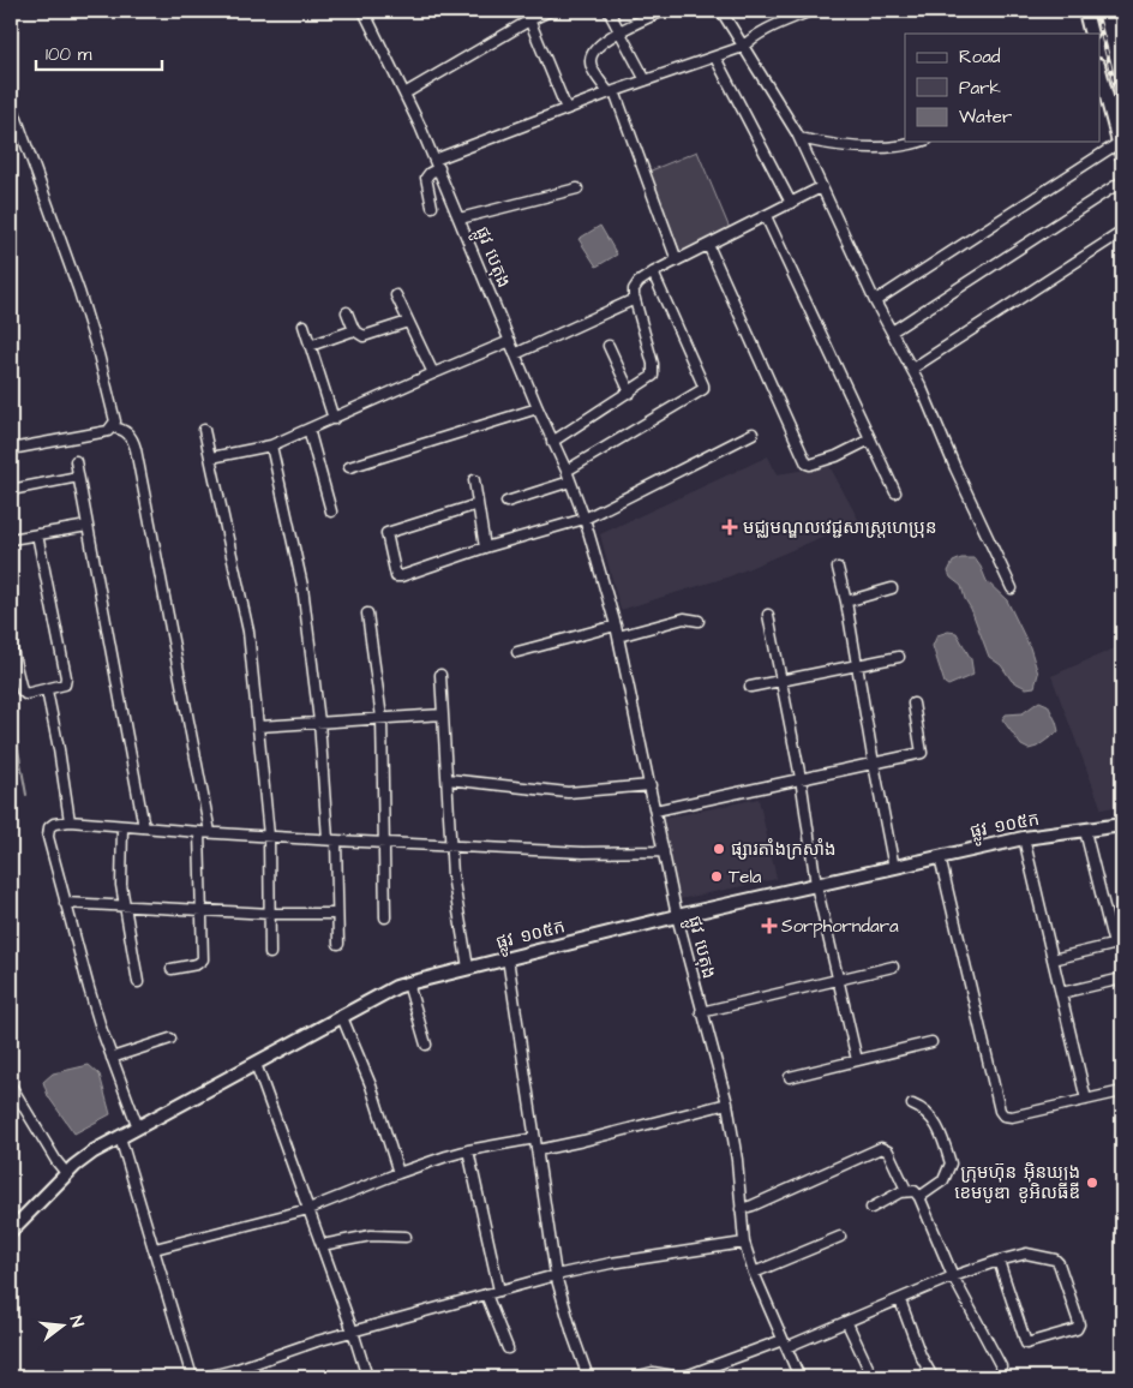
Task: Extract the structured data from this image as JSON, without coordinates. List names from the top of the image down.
{
  "streets": {
    "main road": ["ផ្លូវ ១០៥ក"],
    "street": ["ផ្លូវ បេតុង"]
  },
  "crossings": [
    ["ផ្លូវ បេតុង", "ផ្លូវ ១០៥ក"]
  ],
  "places": {
    "health": ["មជ្ឈមណ្ឌលវេជ្ជសាស្ត្រហេប្រុន", "Sorphorndara"],
    "other": ["ផ្សារតាំងក្រសាំង", "Tela", "ក្រុមហ៊ុន អ៊ិនឃ្យុង ខេមបូឌា ខូអិលធីឌី"]
  },
  "legend": ["Road", "Park", "Water"],
  "scale_bar": "100 m",
  "north": "right"
}
